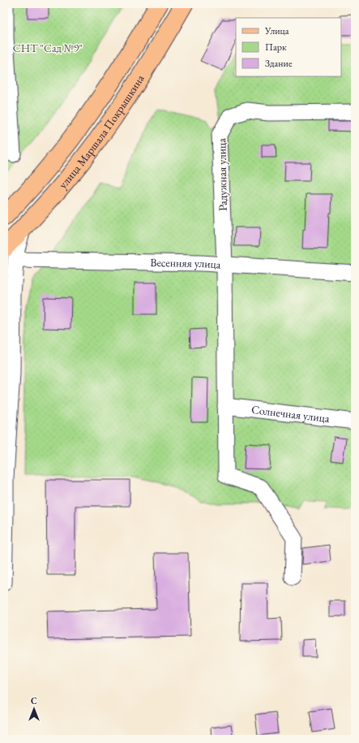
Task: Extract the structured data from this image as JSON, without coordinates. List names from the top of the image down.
{
  "streets": {
    "main road": ["улица Маршала Покрышкина"],
    "street": ["Радужная улица", "Весенняя улица", "Солнечная улица"]
  },
  "crossings": [
    ["улица Маршала Покрышкина", "Весенняя улица"],
    ["Радужная улица", "Весенняя улица"],
    ["Радужная улица", "Солнечная улица"]
  ],
  "parks": ["СНТ \"Сад №9\""],
  "legend": ["Улица", "Парк", "Здание"],
  "north": "top"
}
